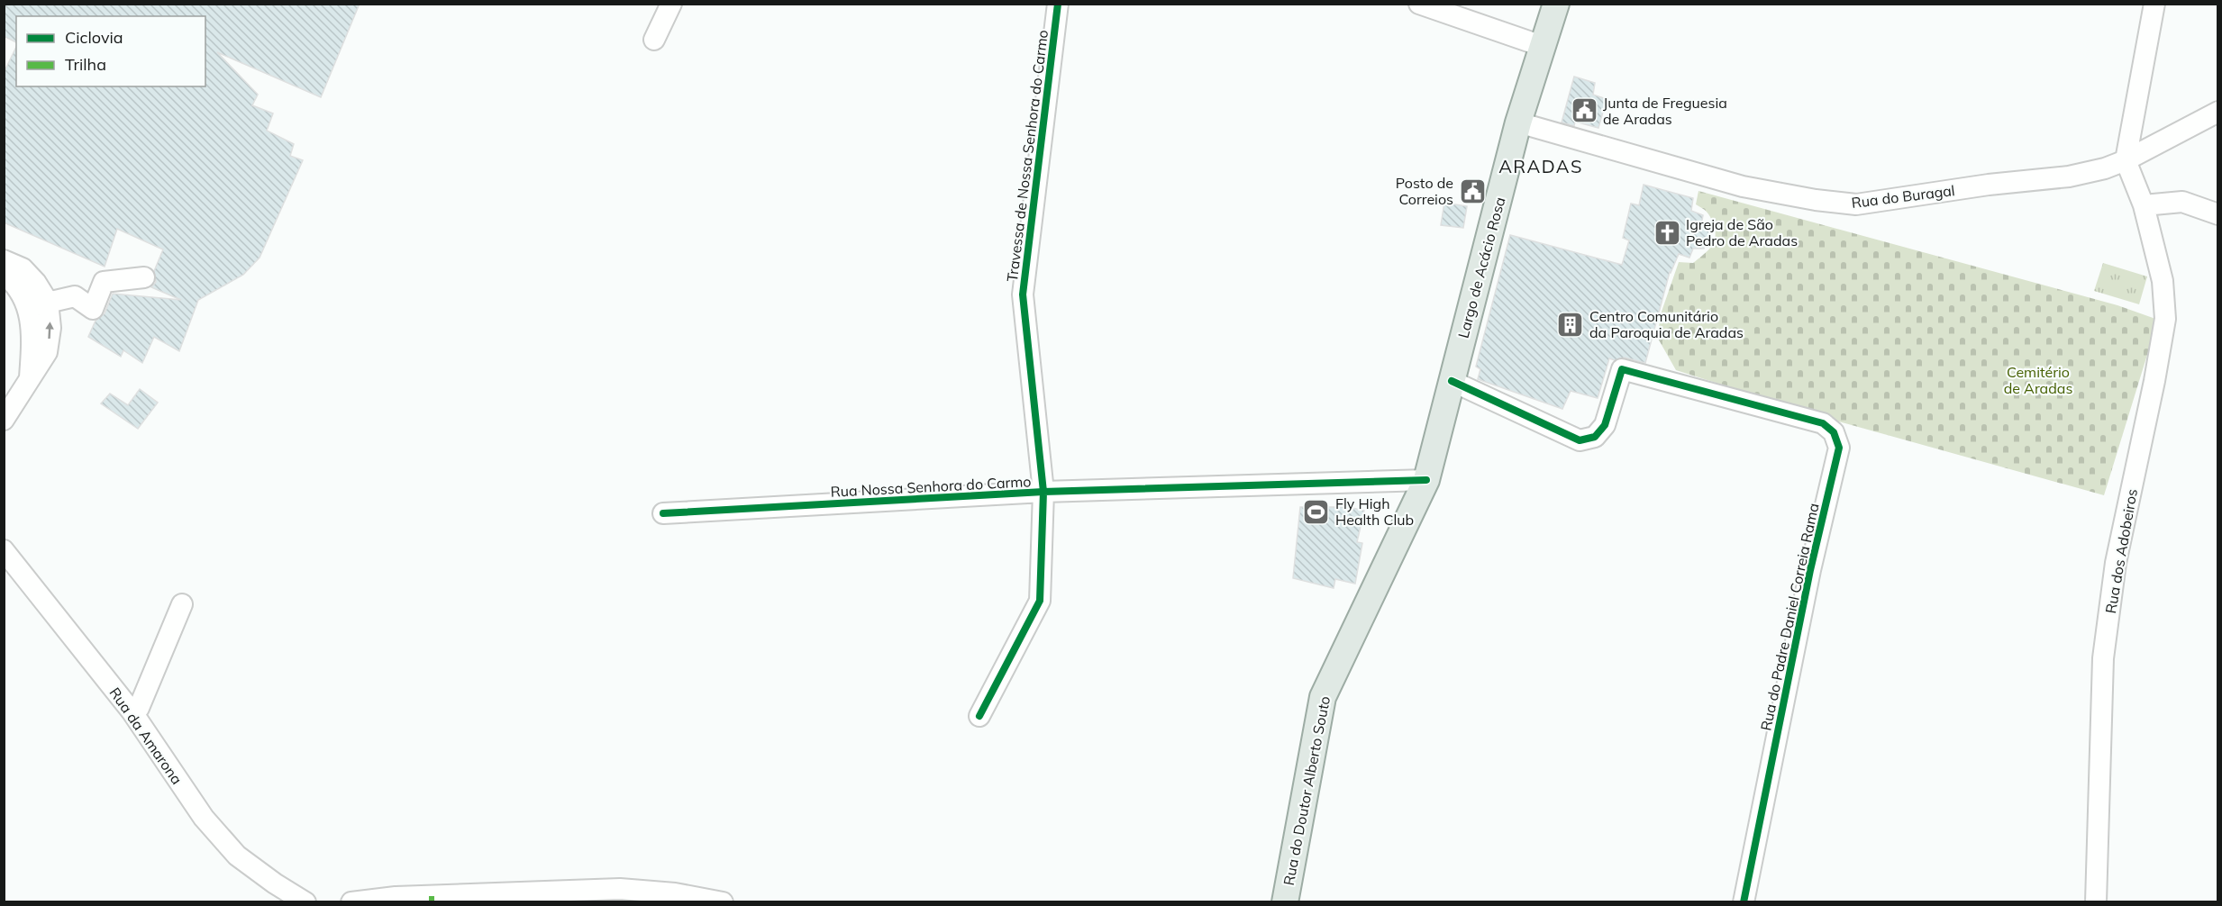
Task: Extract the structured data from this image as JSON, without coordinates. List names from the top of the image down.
{
  "streets": {
    "main road": ["Largo de Acácio Rosa", "Rua do Doutor Alberto Souto"],
    "street": [
      "Travessa de Nossa Senhora do Carmo",
      "Rua do Buragal",
      "Rua Nossa Senhora do Carmo",
      "Rua dos Adobeiros",
      "Rua do Padre Daniel Correia Rama",
      "Rua da Amarona"
    ]
  },
  "crossings": [
    ["Travessa de Nossa Senhora do Carmo", "Rua Nossa Senhora do Carmo"],
    ["Rua do Buragal", "Largo de Acácio Rosa"],
    ["Rua do Buragal", "Rua dos Adobeiros"],
    ["Largo de Acácio Rosa", "Rua do Padre Daniel Correia Rama"],
    ["Largo de Acácio Rosa", "Rua do Doutor Alberto Souto"],
    ["Rua Nossa Senhora do Carmo", "Rua do Doutor Alberto Souto"],
    ["Rua do Padre Daniel Correia Rama", "Rua do Doutor Alberto Souto"]
  ],
  "districts": ["ARADAS"],
  "parks": ["Cemitério de Aradas"],
  "places": {
    "public building": ["Junta de Freguesia de Aradas", "Posto de Correios"],
    "church": ["Igreja de São Pedro de Aradas"],
    "building": ["Centro Comunitário da Paroquia de Aradas"],
    "sports": ["Fly High Health Club"]
  },
  "legend": ["Ciclovia", "Trilha"]
}
